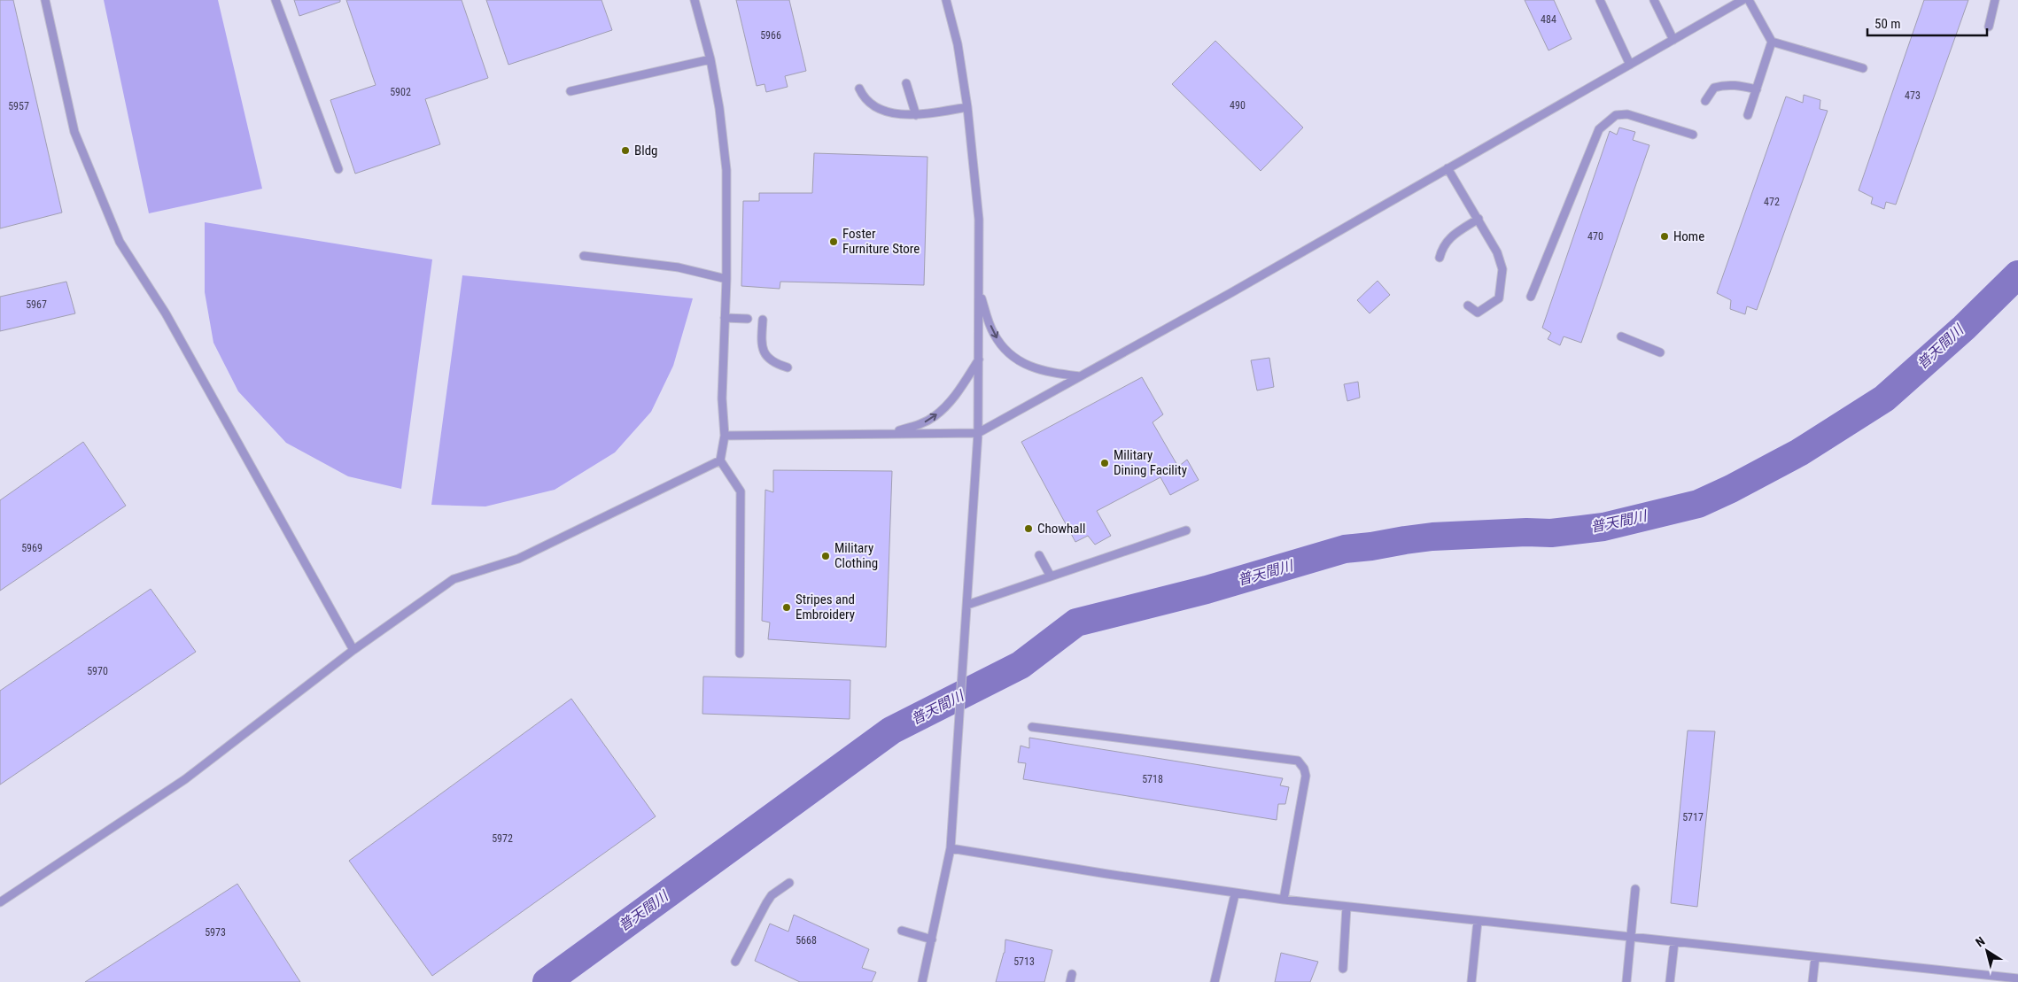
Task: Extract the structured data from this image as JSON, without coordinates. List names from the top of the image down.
{
  "water": ["普天間川"],
  "places": [
    "Bldg",
    "Home",
    "Foster Furniture Store",
    "Military Dining Facility",
    "Chowhall",
    "Military Clothing",
    "Stripes and Embroidery"
  ],
  "house_numbers": [
    "484",
    "5966",
    "5902",
    "473",
    "490",
    "5957",
    "472",
    "470",
    "5967",
    "5969",
    "5970",
    "5718",
    "5717",
    "5972",
    "5973",
    "5668",
    "5713"
  ],
  "scale_bar": "50 m",
  "north": "top left"
}
